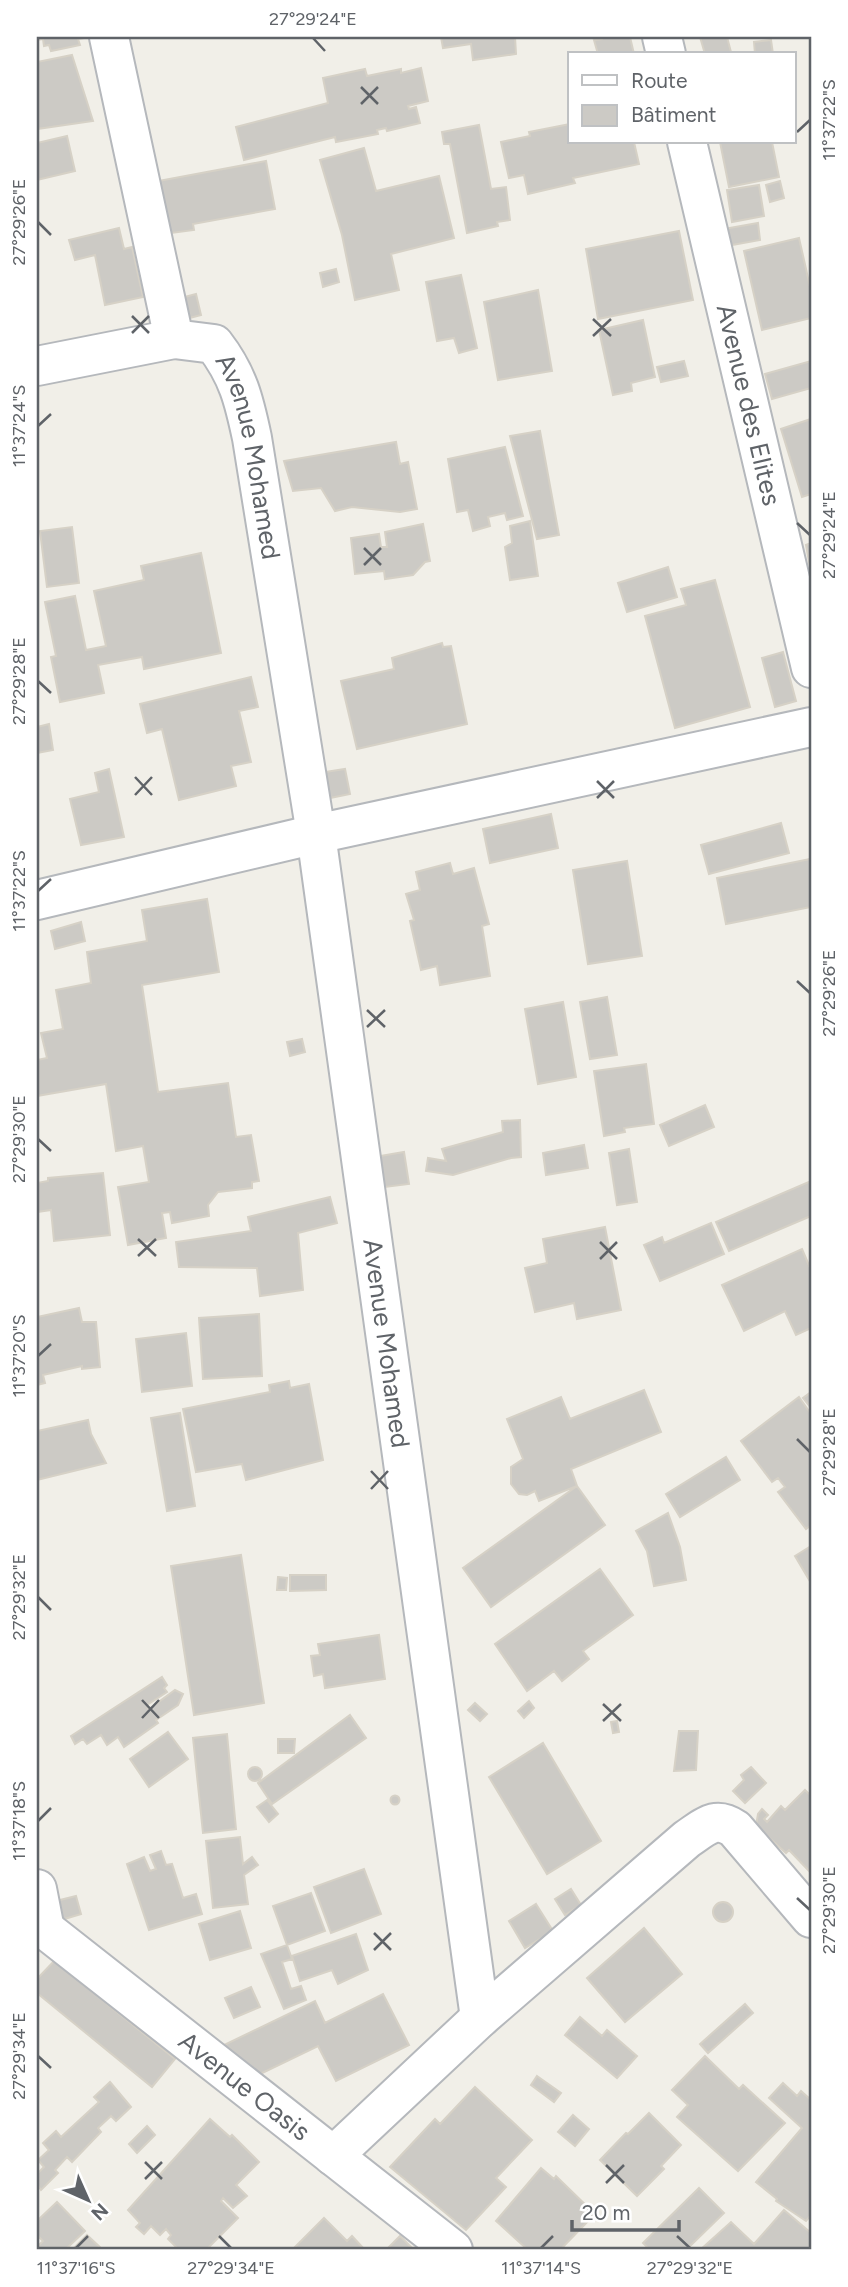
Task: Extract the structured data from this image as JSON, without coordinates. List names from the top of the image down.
{
  "streets": {
    "street": ["Avenue des Elites", "Avenue Mohamed", "Avenue Oasis"]
  },
  "legend": ["Route", "Bâtiment"],
  "scale_bar": "20 m",
  "north": "bottom right",
  "coordinates": [
    "27°29'24\"E",
    "11°37'22\"S",
    "27°29'26\"E",
    "11°37'24\"S",
    "27°29'28\"E",
    "27°29'30\"E",
    "11°37'20\"S",
    "27°29'32\"E",
    "11°37'18\"S",
    "27°29'34\"E",
    "11°37'16\"S",
    "11°37'14\"S"
  ]
}
